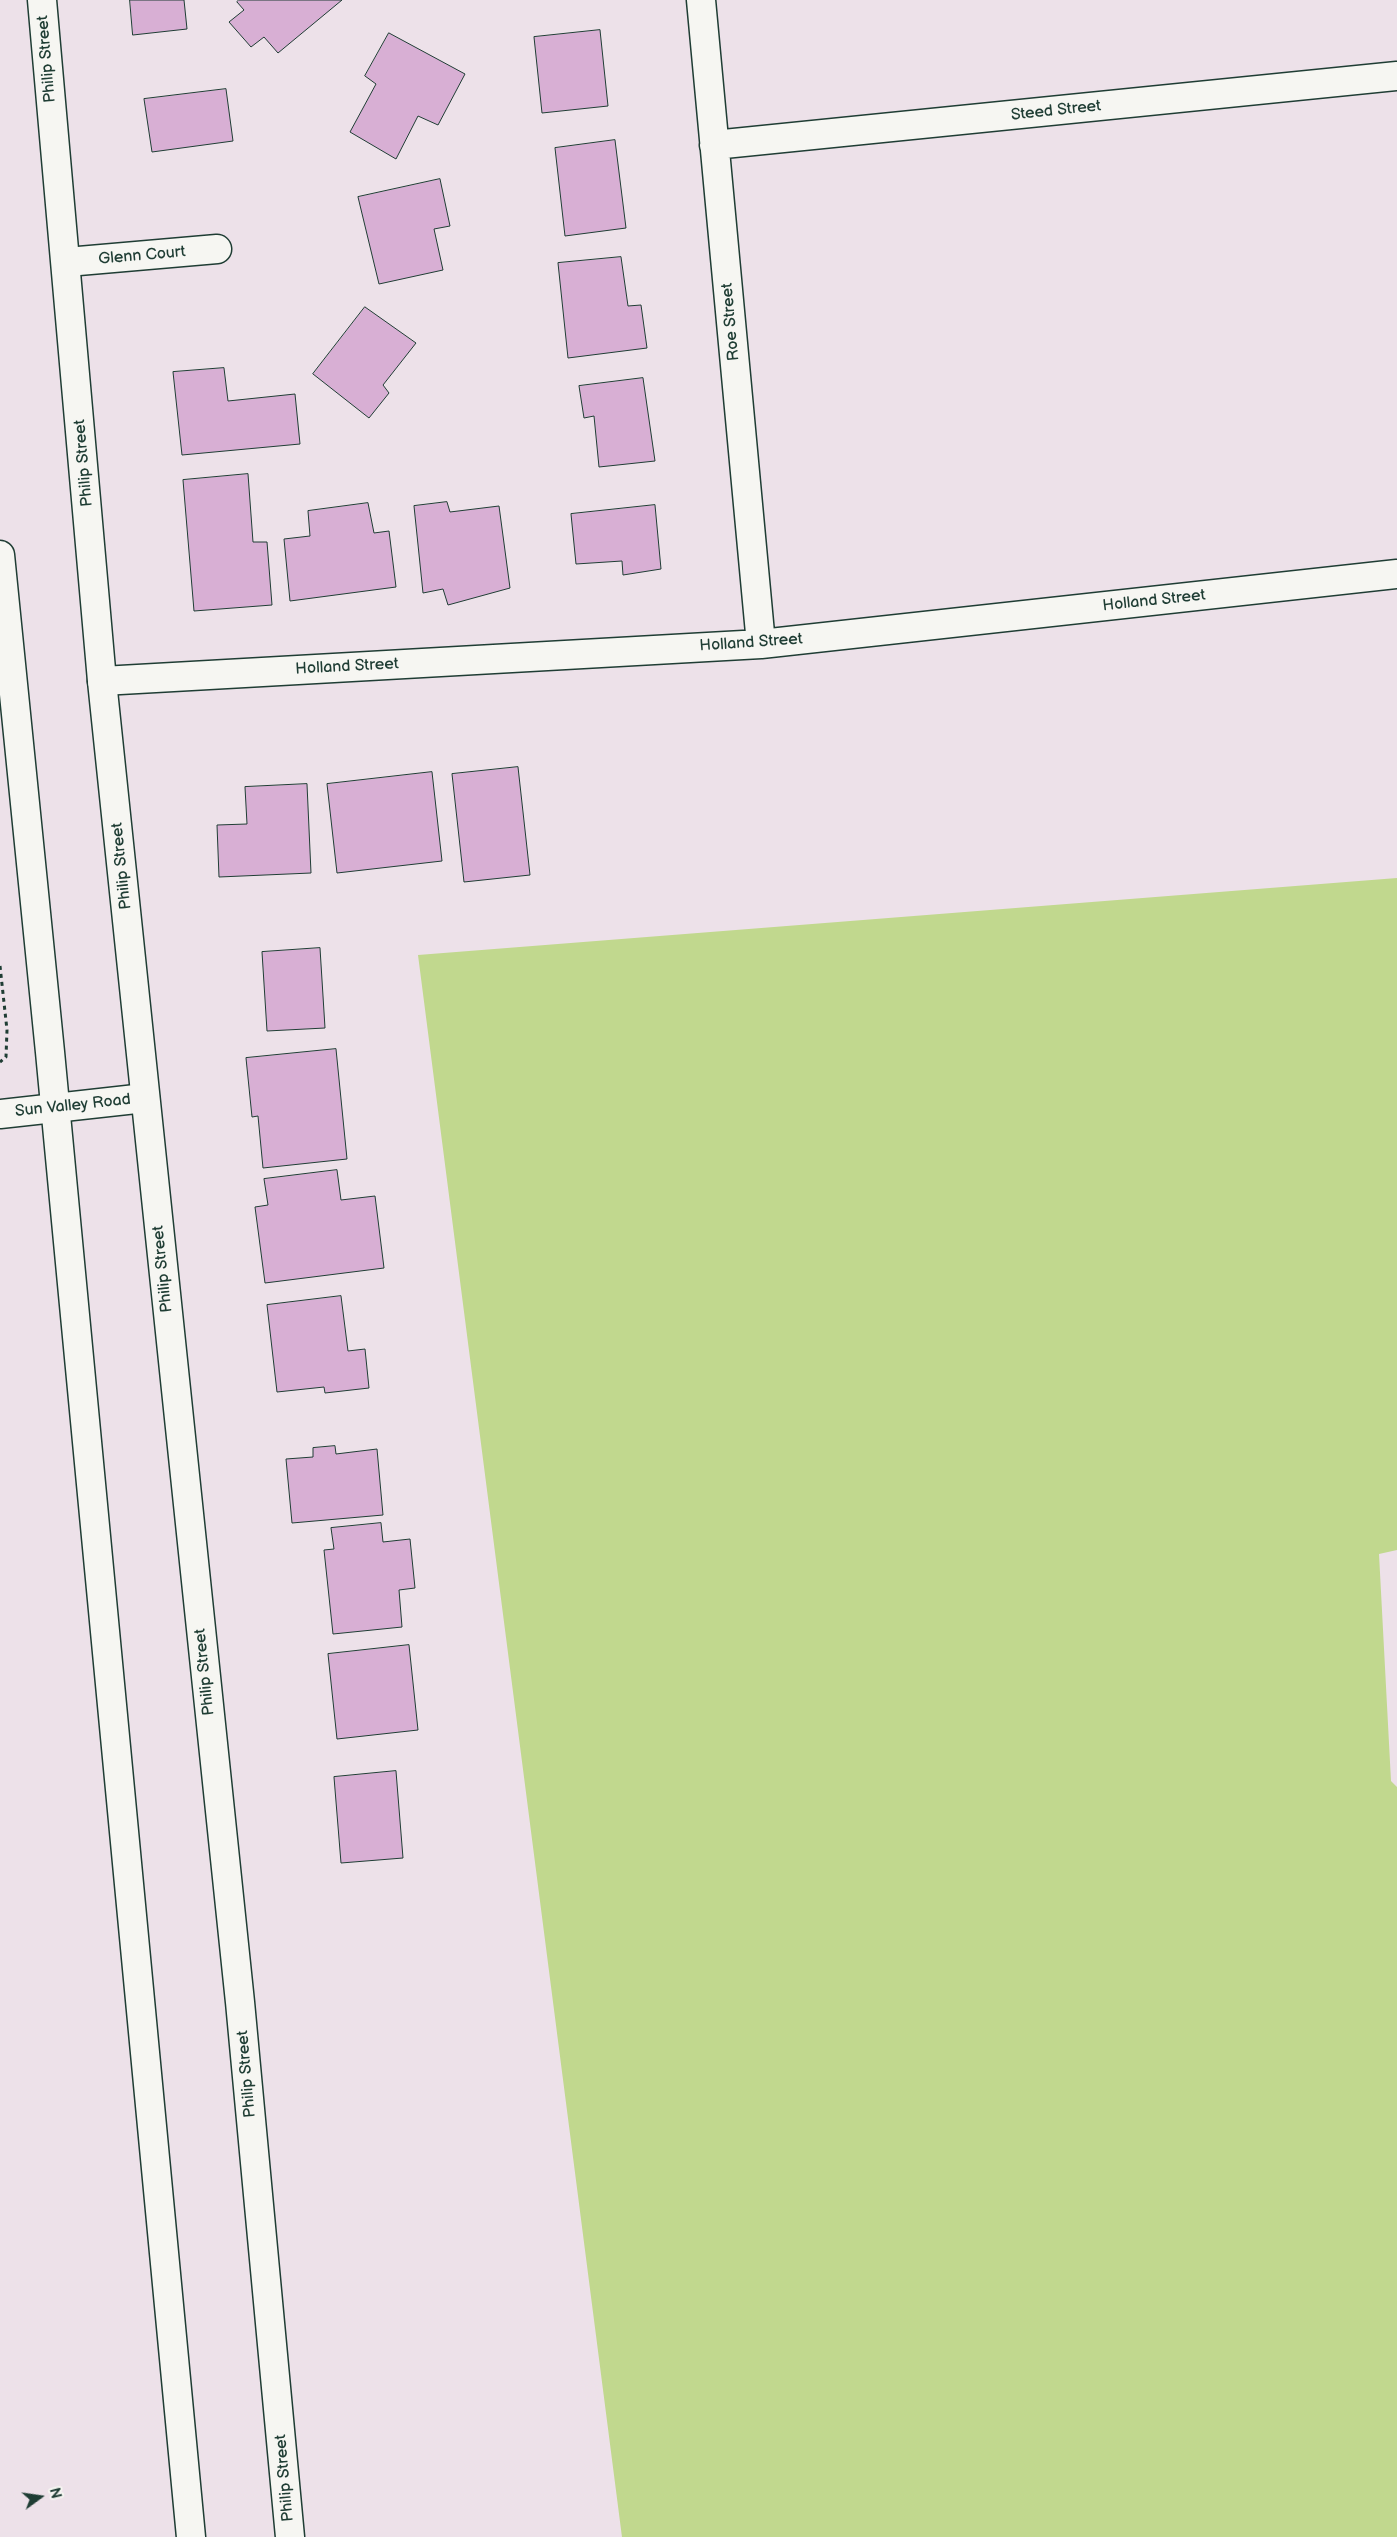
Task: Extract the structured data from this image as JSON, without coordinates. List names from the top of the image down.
{
  "streets": {
    "main road": [
      "Philip Street",
      "Steed Street",
      "Glenn Court",
      "Roe Street",
      "Holland Street",
      "Sun Valley Road"
    ]
  },
  "crossings": [
    ["Philip Street", "Glenn Court"],
    ["Philip Street", "Holland Street"],
    ["Philip Street", "Sun Valley Road"],
    ["Steed Street", "Roe Street"],
    ["Roe Street", "Holland Street"]
  ],
  "north": "right"
}
